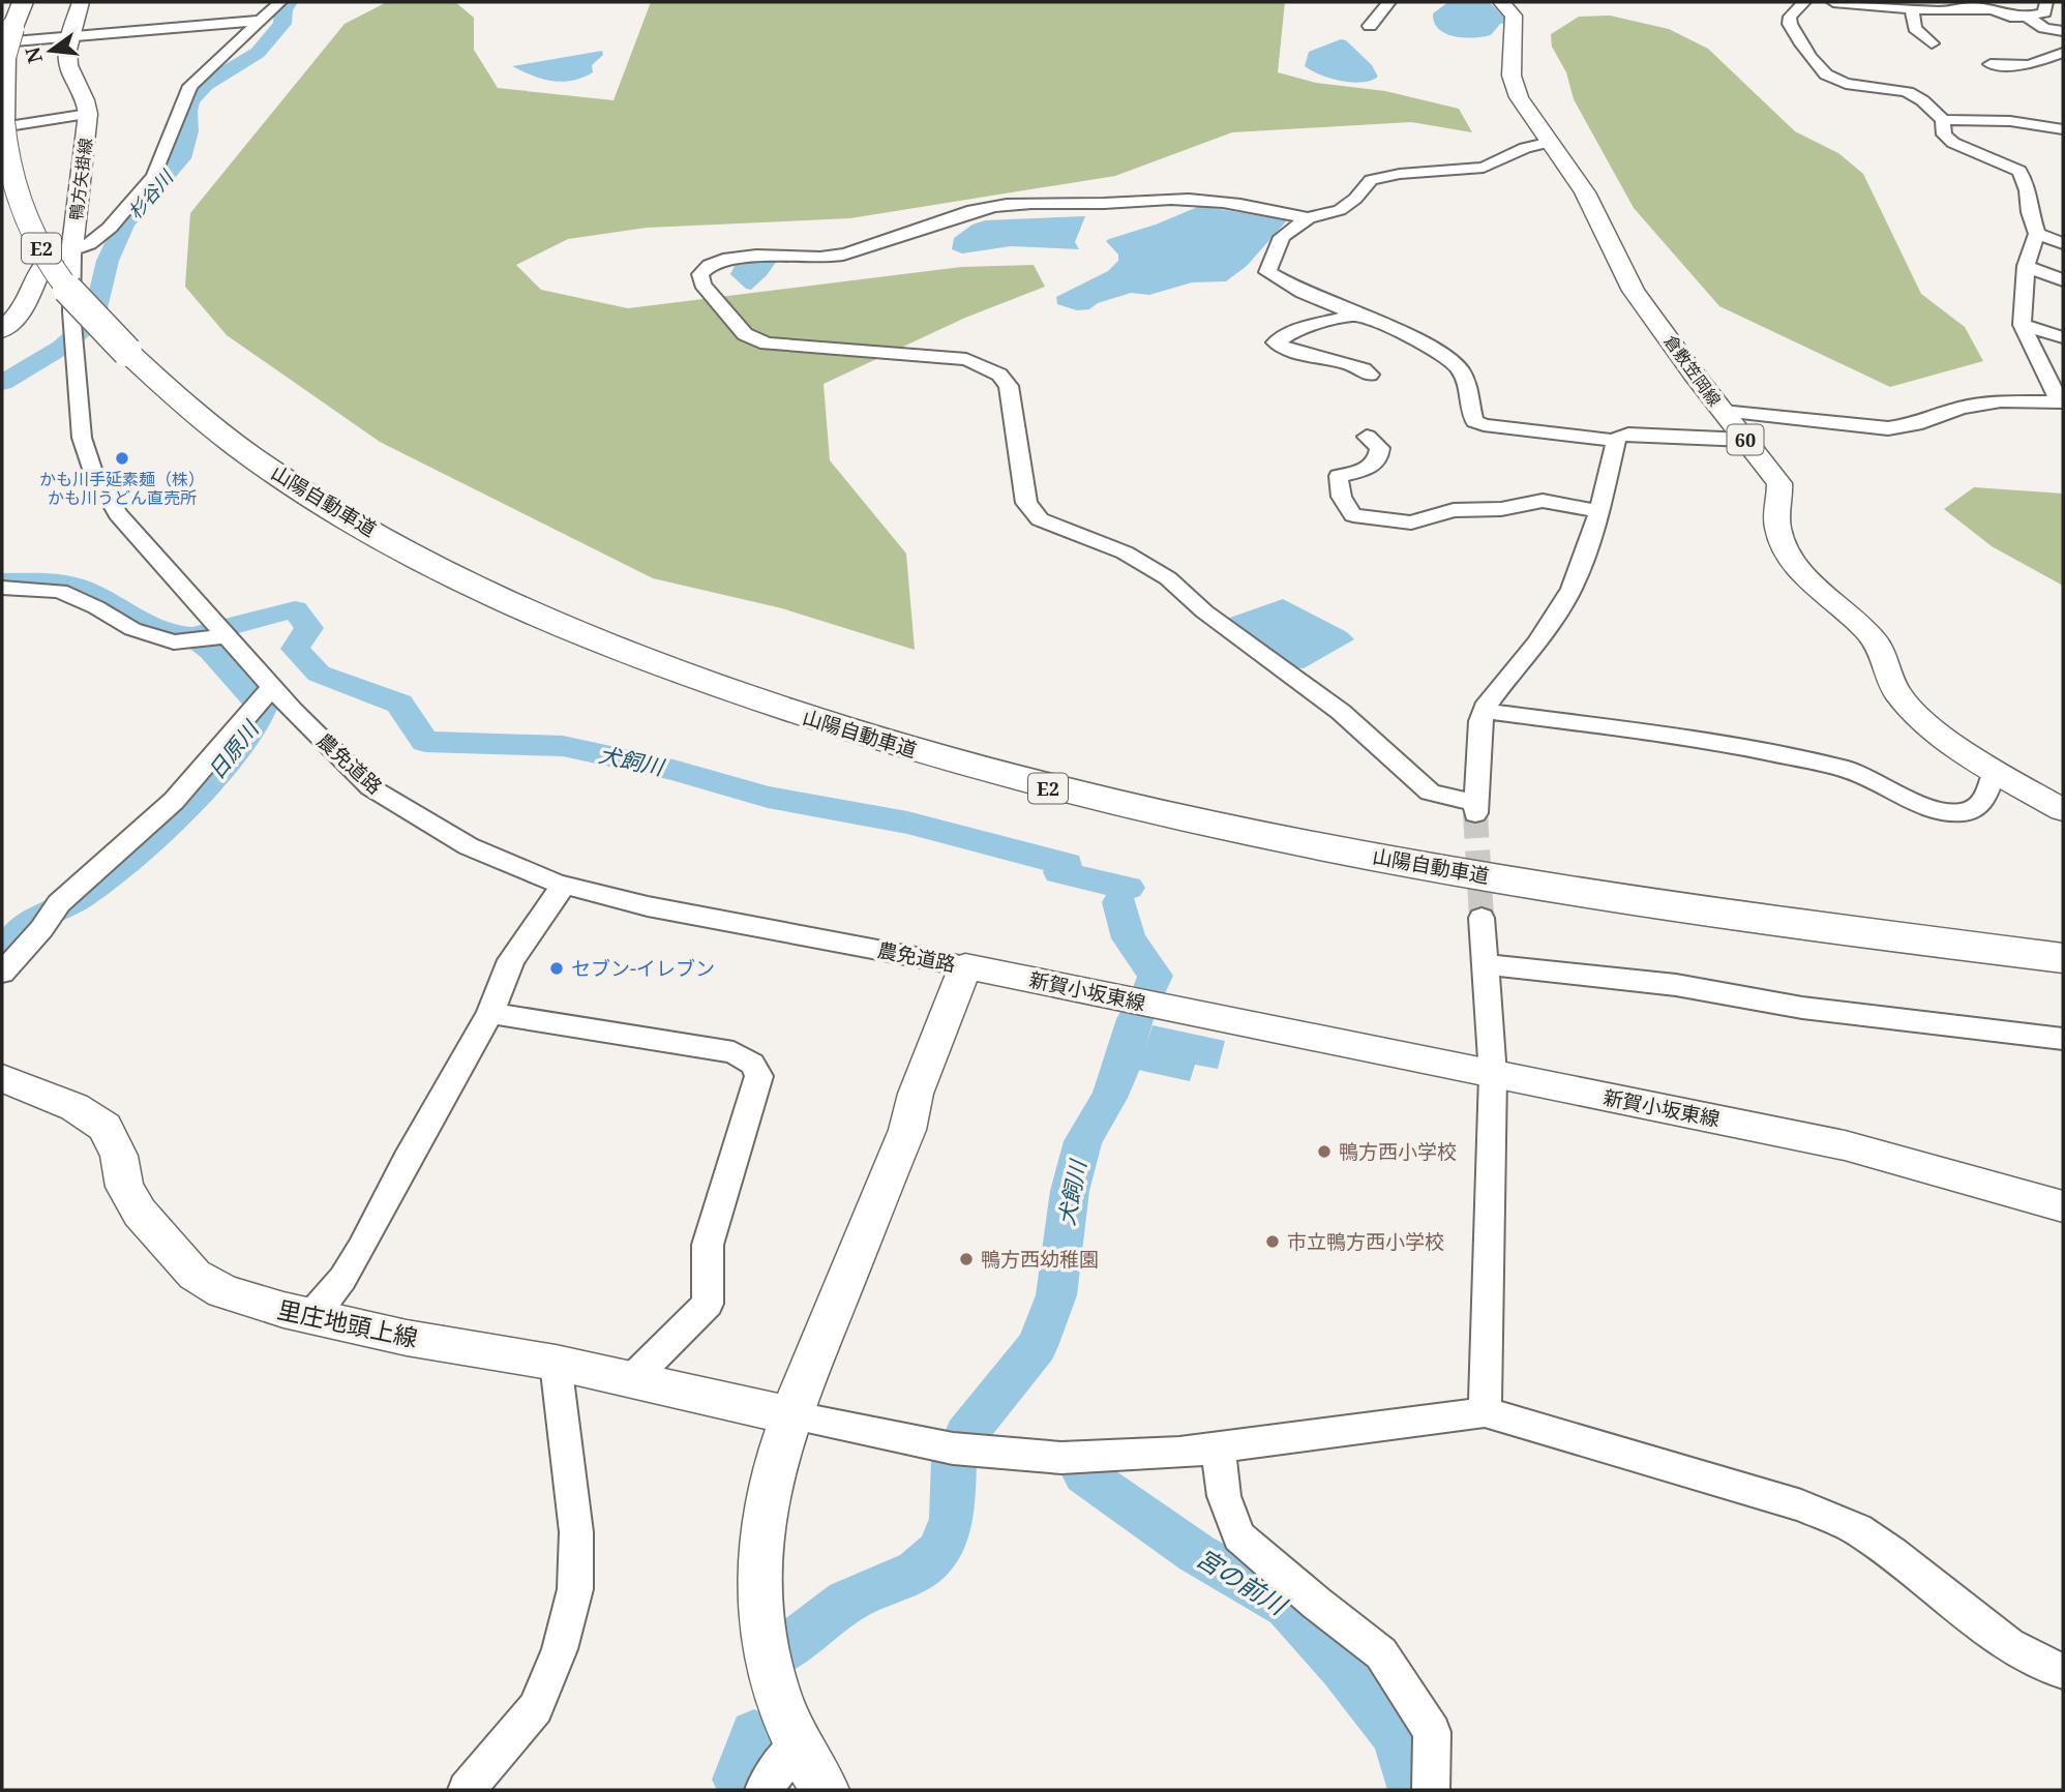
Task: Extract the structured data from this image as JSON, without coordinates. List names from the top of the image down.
{
  "streets": {
    "highway": ["E2", "山陽自動車道"],
    "main road": [
      "鴨方矢掛線",
      "倉敷笠岡線",
      "60",
      "新賀小坂東線",
      "里庄地頭上線"
    ],
    "street": ["農免道路"]
  },
  "crossings": [
    ["鴨方矢掛線", "農免道路"],
    ["農免道路", "新賀小坂東線"]
  ],
  "water": [
    "杉谷川",
    "日原川",
    "犬飼川",
    "宮の前川"
  ],
  "places": [
    "かも川手延素麺（株） かも川うどん直売所",
    "セブン-イレブン",
    "鴨方西小学校",
    "市立鴨方西小学校",
    "鴨方西幼稚園"
  ],
  "north": "left"
}
